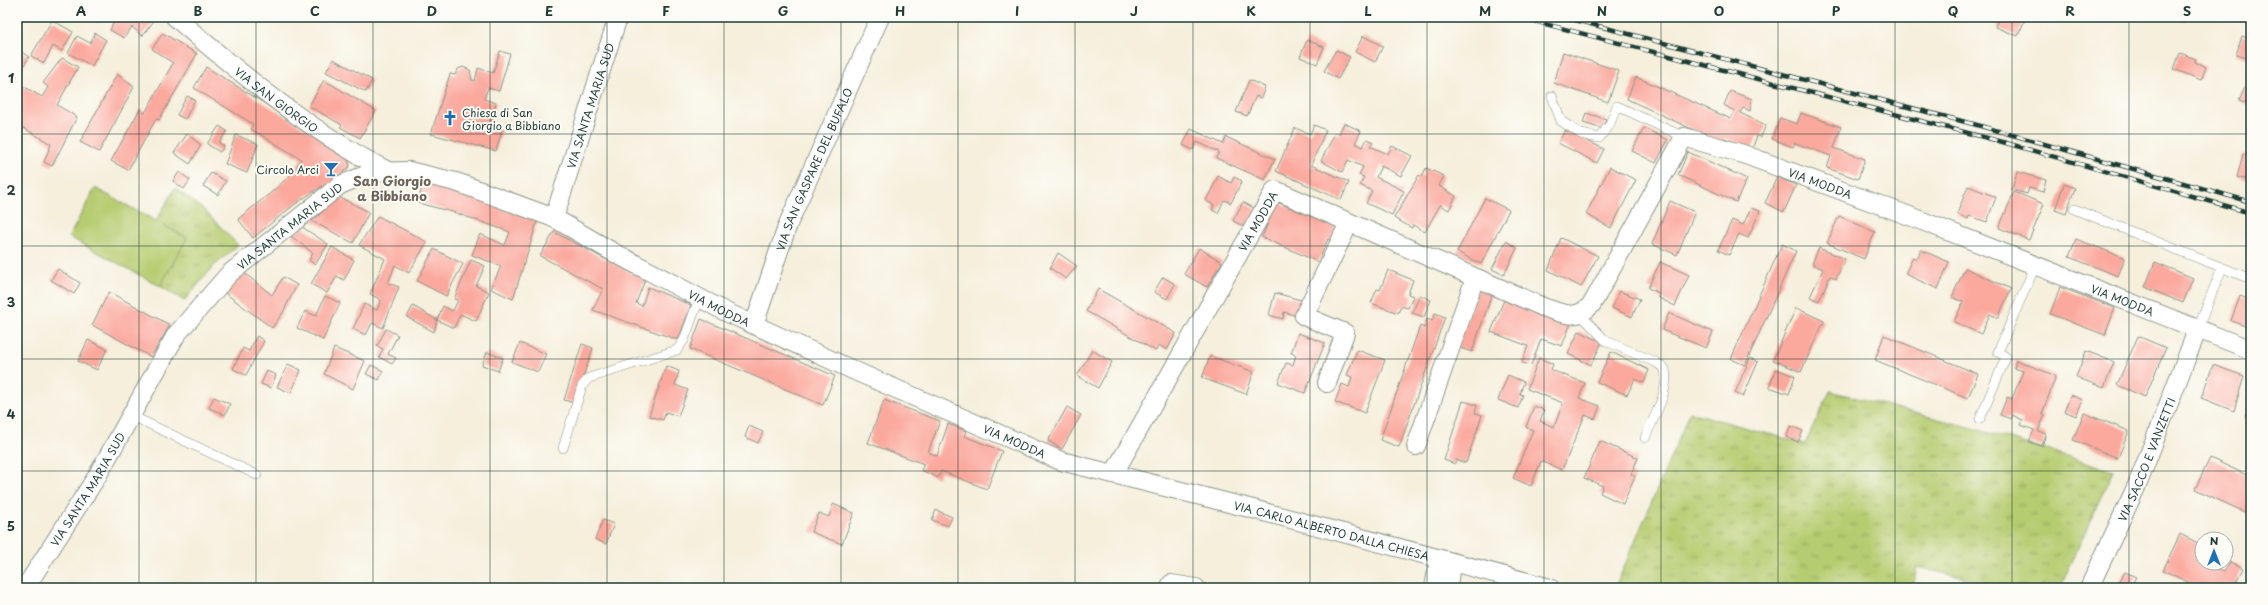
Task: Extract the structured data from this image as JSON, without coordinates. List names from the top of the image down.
{
  "streets": {
    "street": [
      "VIA SAN GIORGIO",
      "VIA SANTA MARIA SUD",
      "VIA SAN GASPARE DEL BUFALO",
      "VIA MODDA",
      "VIA SACCO E VANZETTI",
      "VIA CARLO ALBERTO DALLA CHIESA"
    ]
  },
  "crossings": [
    ["VIA SAN GIORGIO", "VIA SANTA MARIA SUD"],
    ["VIA SANTA MARIA SUD", "VIA MODDA"],
    ["VIA SAN GASPARE DEL BUFALO", "VIA MODDA"],
    ["VIA MODDA", "VIA SACCO E VANZETTI"],
    ["VIA MODDA", "VIA CARLO ALBERTO DALLA CHIESA"]
  ],
  "districts": ["San Giorgio a Bibbiano"],
  "places": {
    "church": ["Chiesa di San Giorgio a Bibbiano"],
    "bar": ["Circolo Arci"]
  },
  "north": "top",
  "grid": {
    "columns": [
      "A",
      "B",
      "C",
      "D",
      "E",
      "F",
      "G",
      "H",
      "I",
      "J",
      "K",
      "L",
      "M",
      "N",
      "O",
      "P",
      "Q",
      "R",
      "S"
    ],
    "rows": [
      "1",
      "2",
      "3",
      "4",
      "5"
    ]
  }
}
